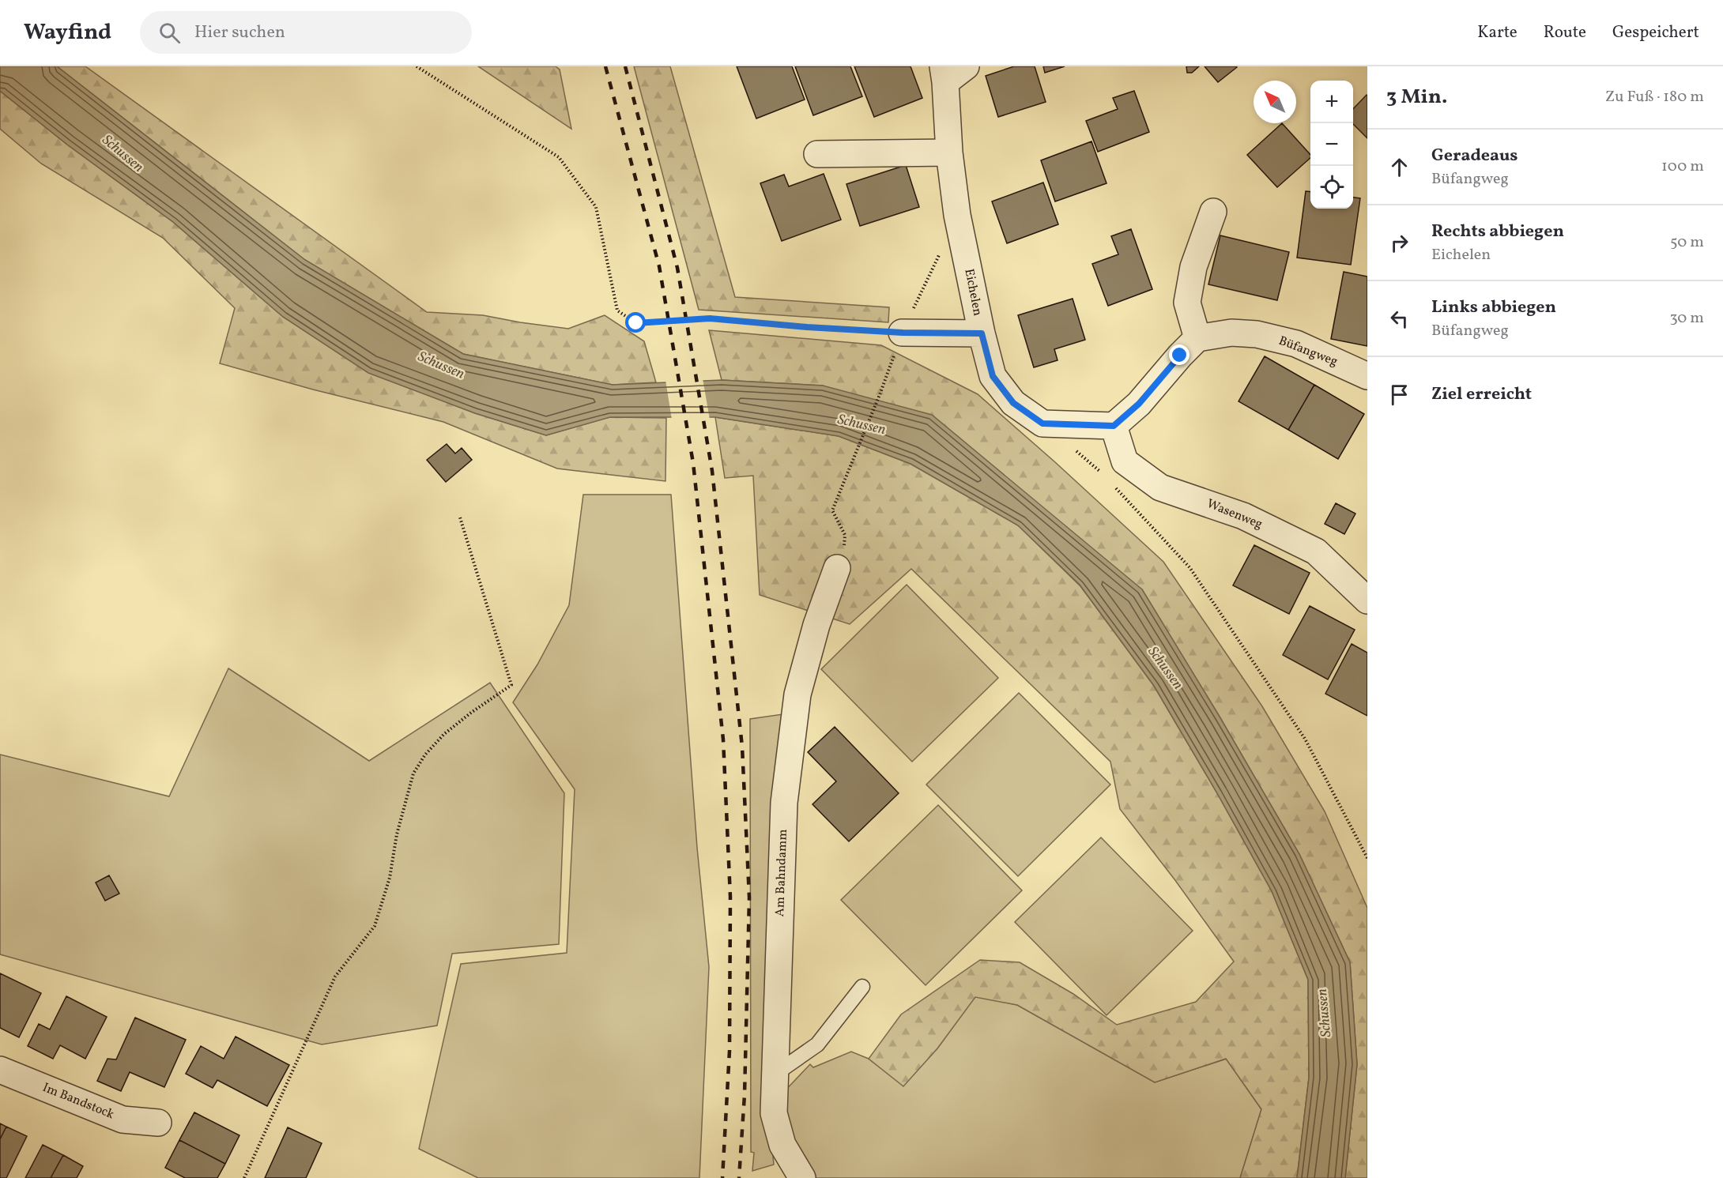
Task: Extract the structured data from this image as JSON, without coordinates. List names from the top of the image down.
{
  "streets": {
    "street": [
      "Eichelen",
      "Büfangweg",
      "Wasenweg",
      "Am Bahndamm",
      "Im Bandstock"
    ]
  },
  "crossings": [
    ["Eichelen", "Wasenweg"]
  ],
  "water": ["Schussen"],
  "north": "top left",
  "page": {
    "header": "Wayfind",
    "search": "Hier suchen",
    "nav": ["Karte", "Route", "Gespeichert"],
    "heading": ["3 Min.", "Zu Fuß · 180 m"],
    "map_buttons": ["+", "−"],
    "list": [
      ["Geradeaus", "Büfangweg", "100 m"],
      ["Rechts abbiegen", "Eichelen", "50 m"],
      ["Links abbiegen", "Büfangweg", "30 m"],
      "Ziel erreicht"
    ]
  }
}
